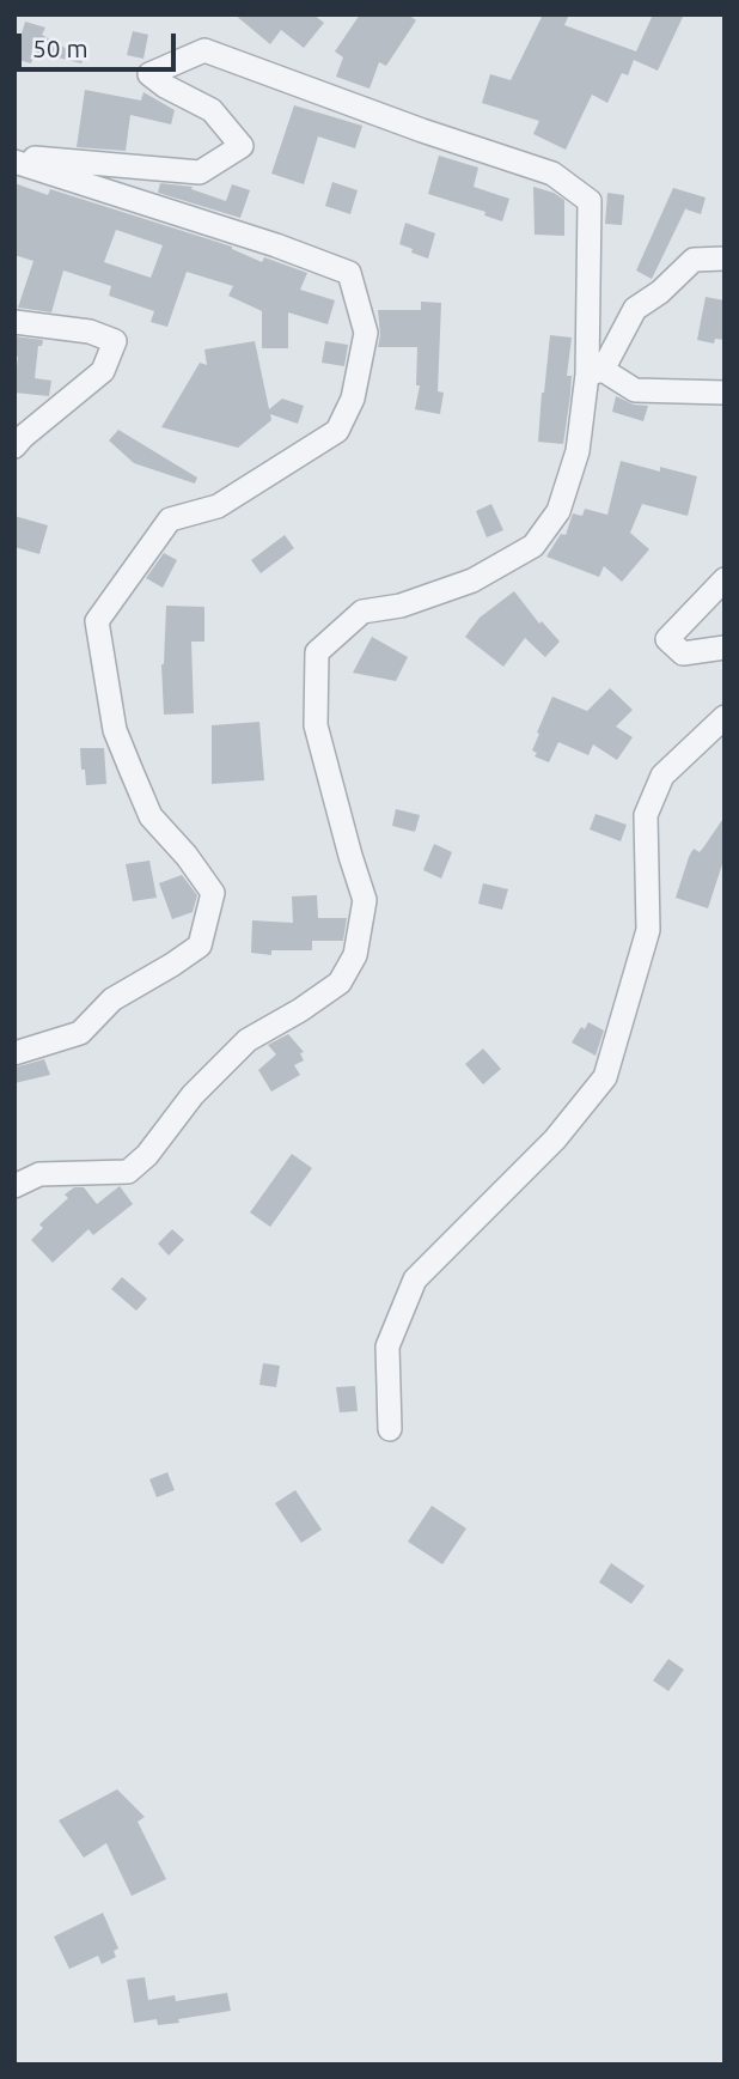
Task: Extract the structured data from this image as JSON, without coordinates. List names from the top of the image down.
{
  "scale_bar": "50 m"
}
